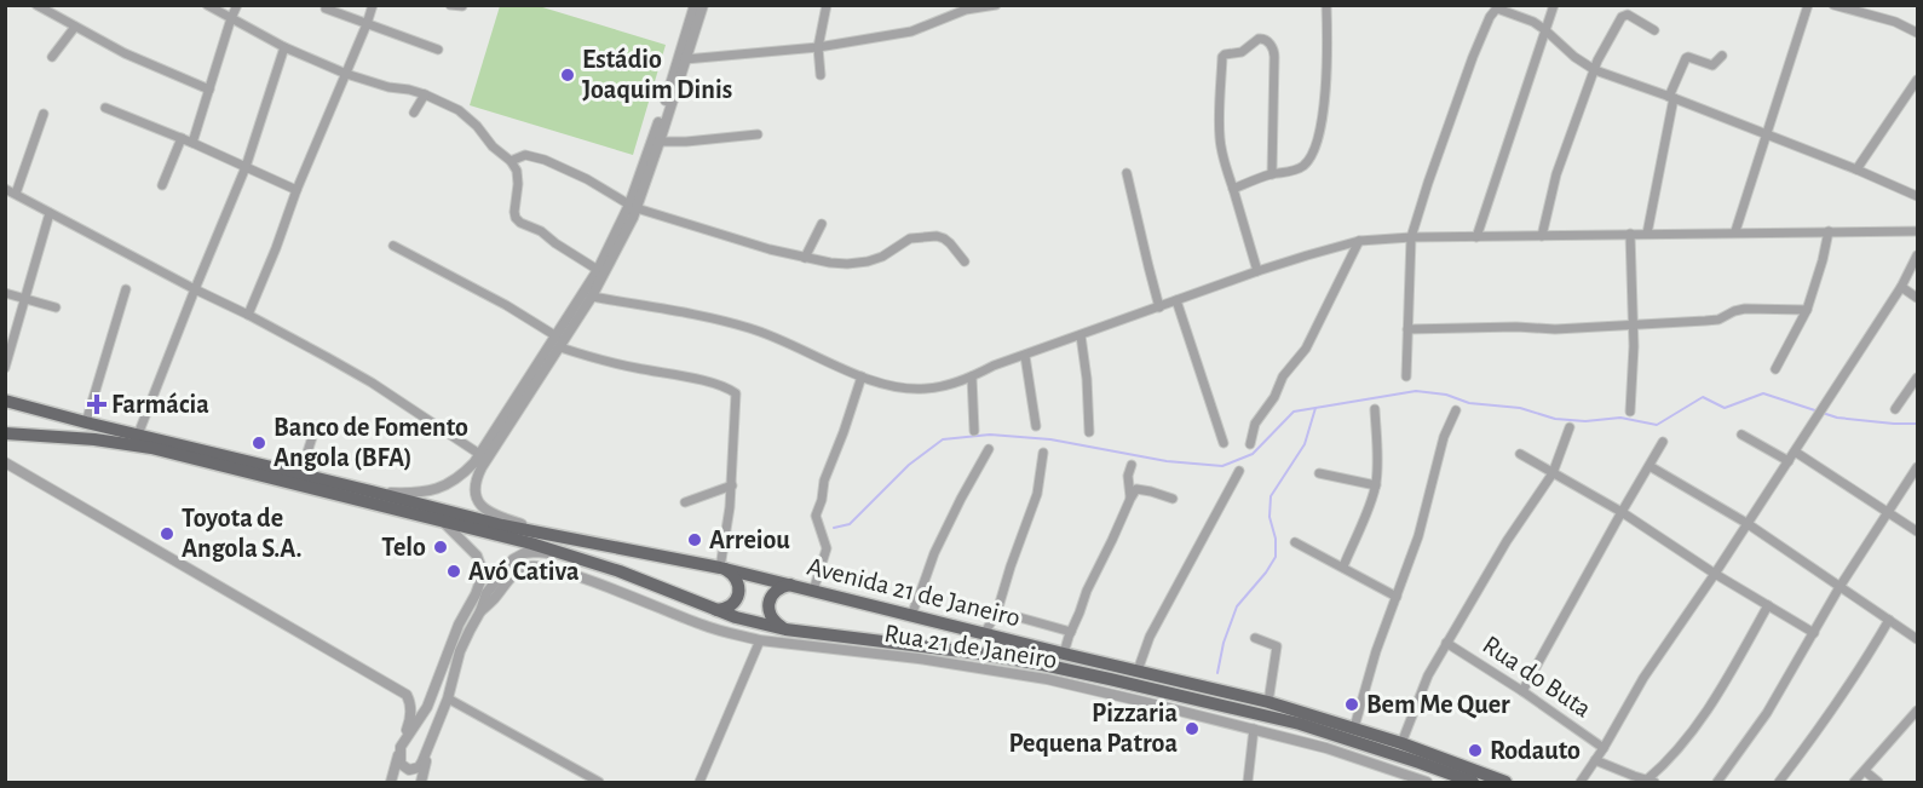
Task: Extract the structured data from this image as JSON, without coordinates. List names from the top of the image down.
{
  "streets": {
    "main road": ["Avenida 21 de Janeiro"],
    "street": ["Rua 21 de Janeiro", "Rua do Buta"]
  },
  "places": {
    "other": [
      "Estádio Joaquim Dinis",
      "Banco de Fomento Angola (BFA)",
      "Toyota de Angola S.A.",
      "Arreiou",
      "Telo",
      "Avó Cativa",
      "Bem Me Quer",
      "Pizzaria Pequena Patroa",
      "Rodauto"
    ],
    "health": ["Farmácia"]
  }
}
